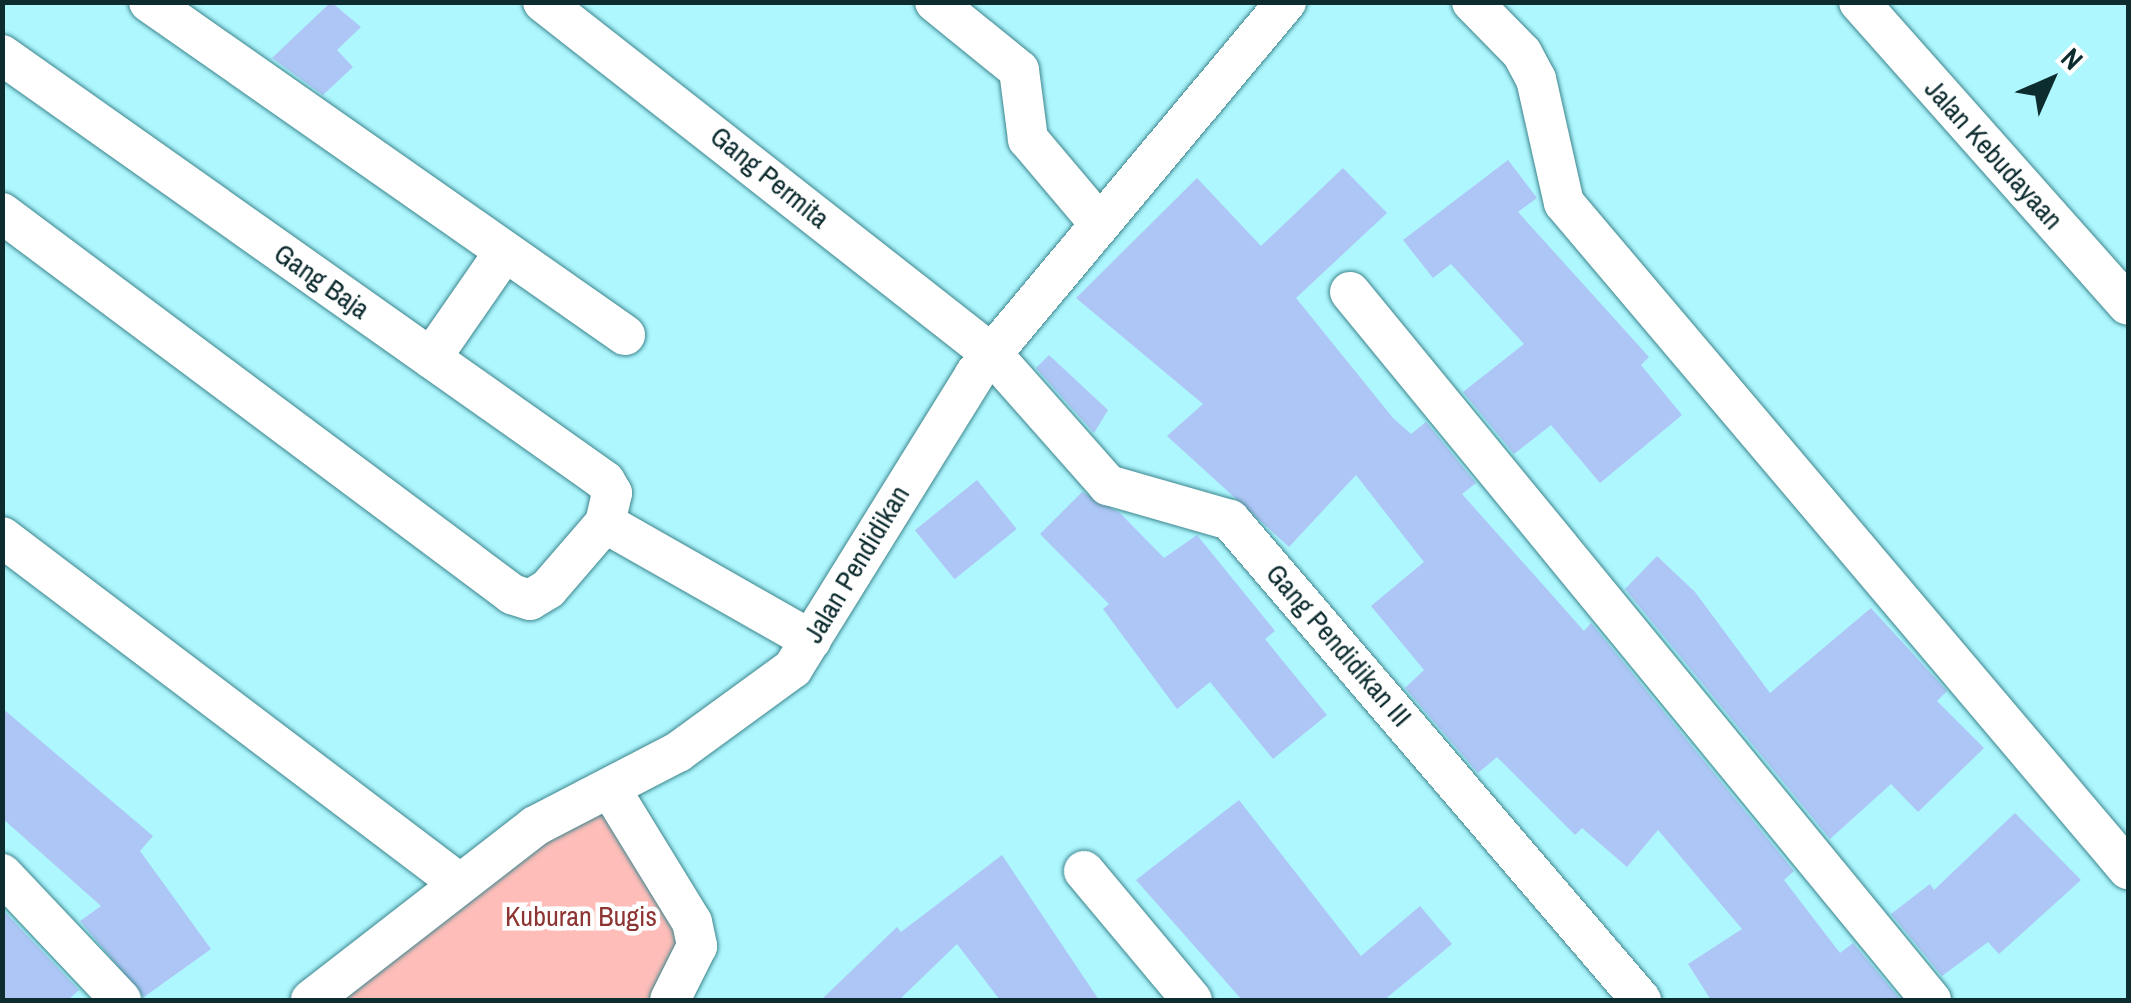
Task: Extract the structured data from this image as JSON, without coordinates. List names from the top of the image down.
{
  "streets": {
    "street": [
      "Jalan Kebudayaan",
      "Gang Permita",
      "Gang Baja",
      "Jalan Pendidikan",
      "Gang Pendidikan III"
    ]
  },
  "crossings": [
    ["Gang Permita", "Jalan Pendidikan"],
    ["Gang Permita", "Gang Pendidikan III"],
    ["Jalan Pendidikan", "Gang Pendidikan III"]
  ],
  "parks": ["Kuburan Bugis"],
  "north": "top right"
}
